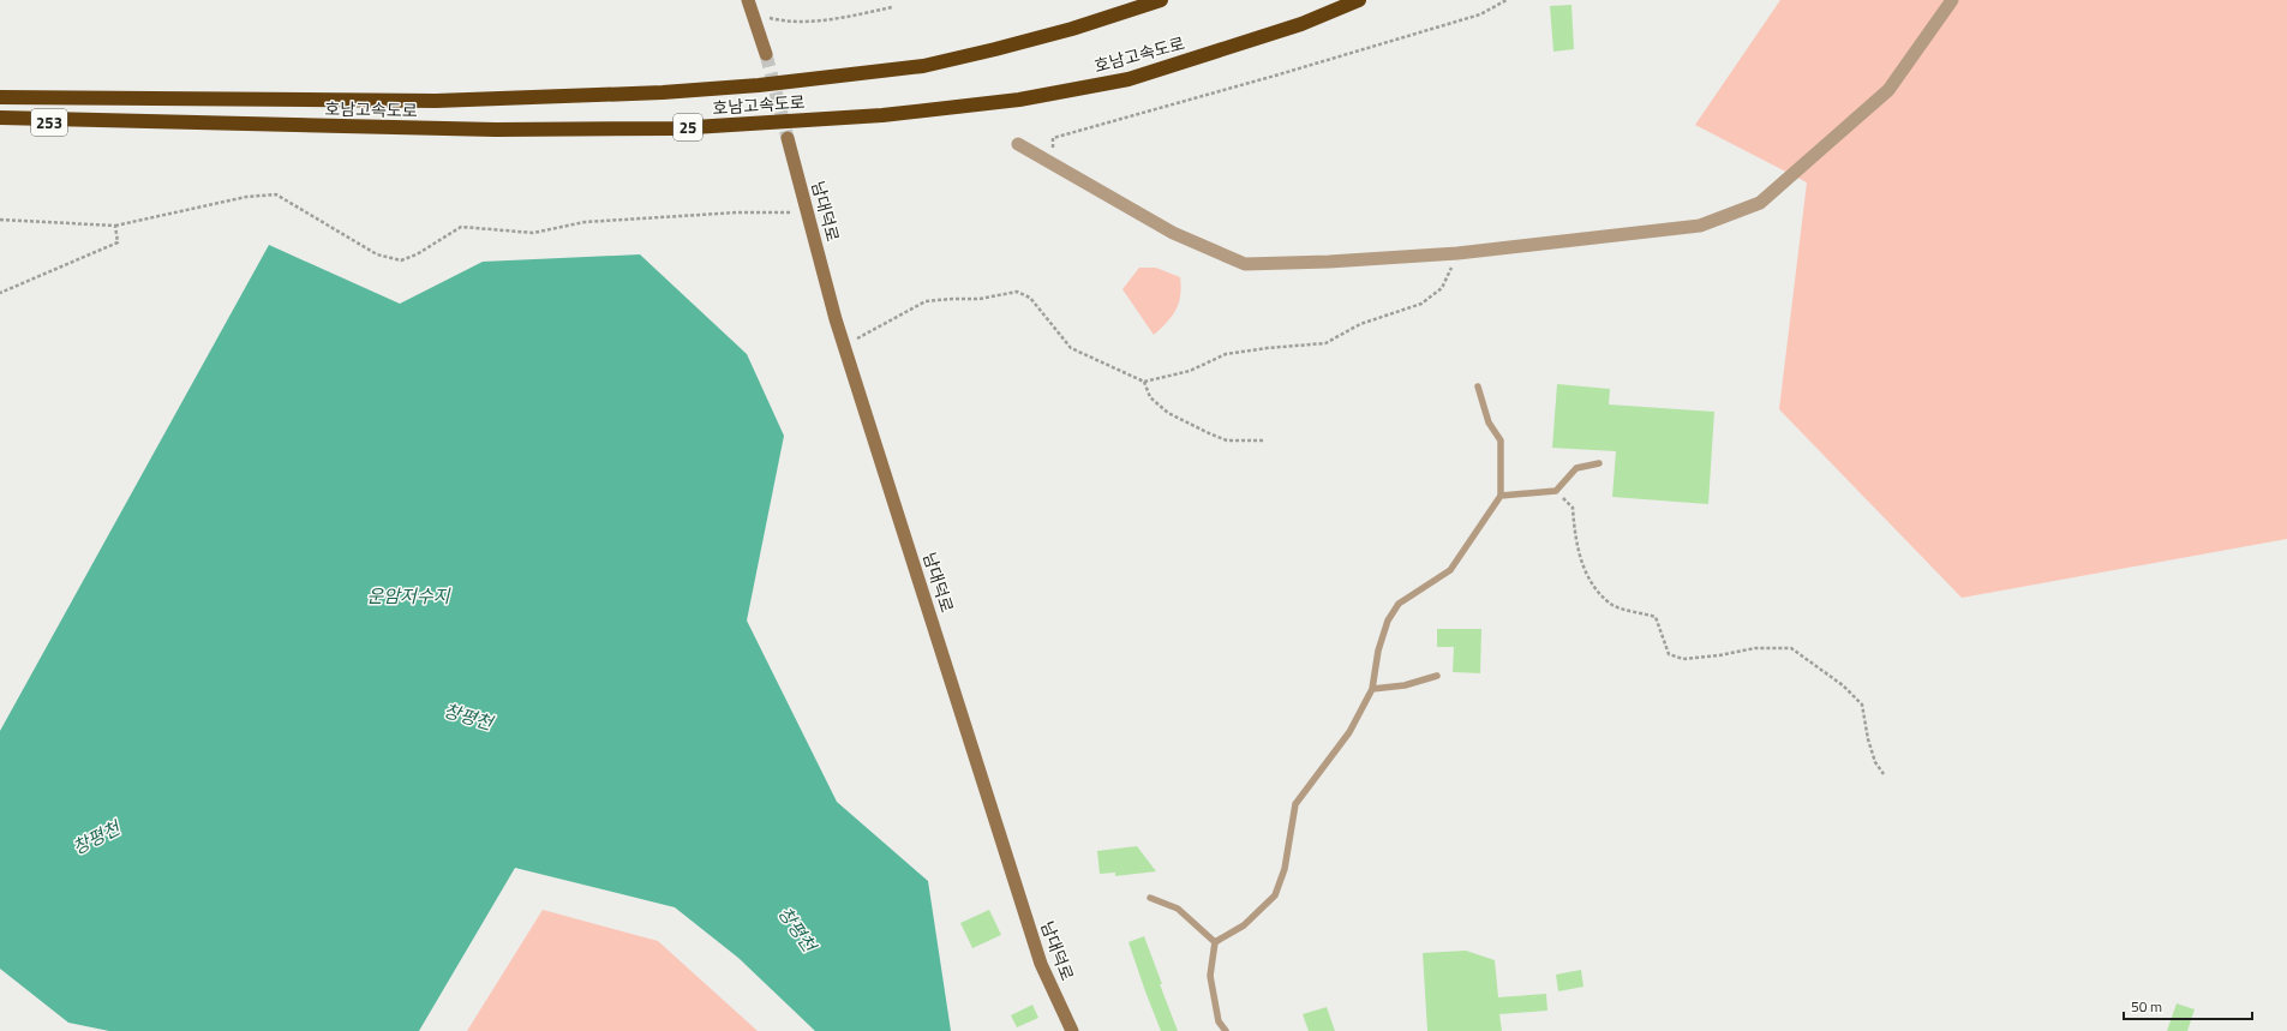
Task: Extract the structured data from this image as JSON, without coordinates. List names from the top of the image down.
{
  "streets": {
    "highway": ["호남고속도로", "253", "25"],
    "main road": ["남대덕로"]
  },
  "crossings": [
    ["호남고속도로", "253"]
  ],
  "water": ["운암저수지", "창평천"],
  "scale_bar": "50 m"
}
